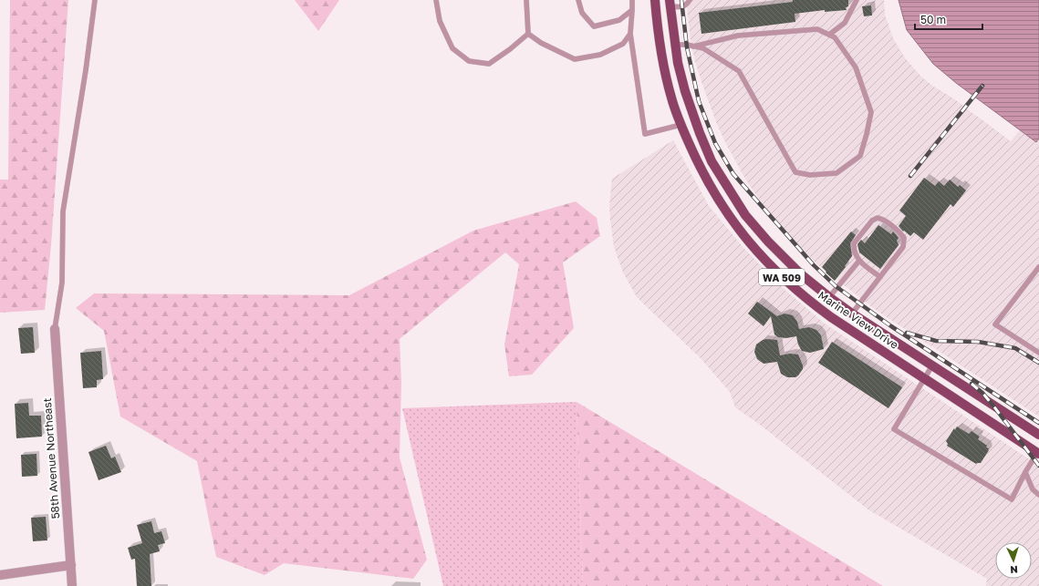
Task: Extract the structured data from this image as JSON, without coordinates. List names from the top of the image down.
{
  "streets": {
    "main road": ["WA 509", "Marine View Drive"],
    "street": ["58th Avenue Northeast"]
  },
  "scale_bar": "50 m",
  "north": "bottom"
}
